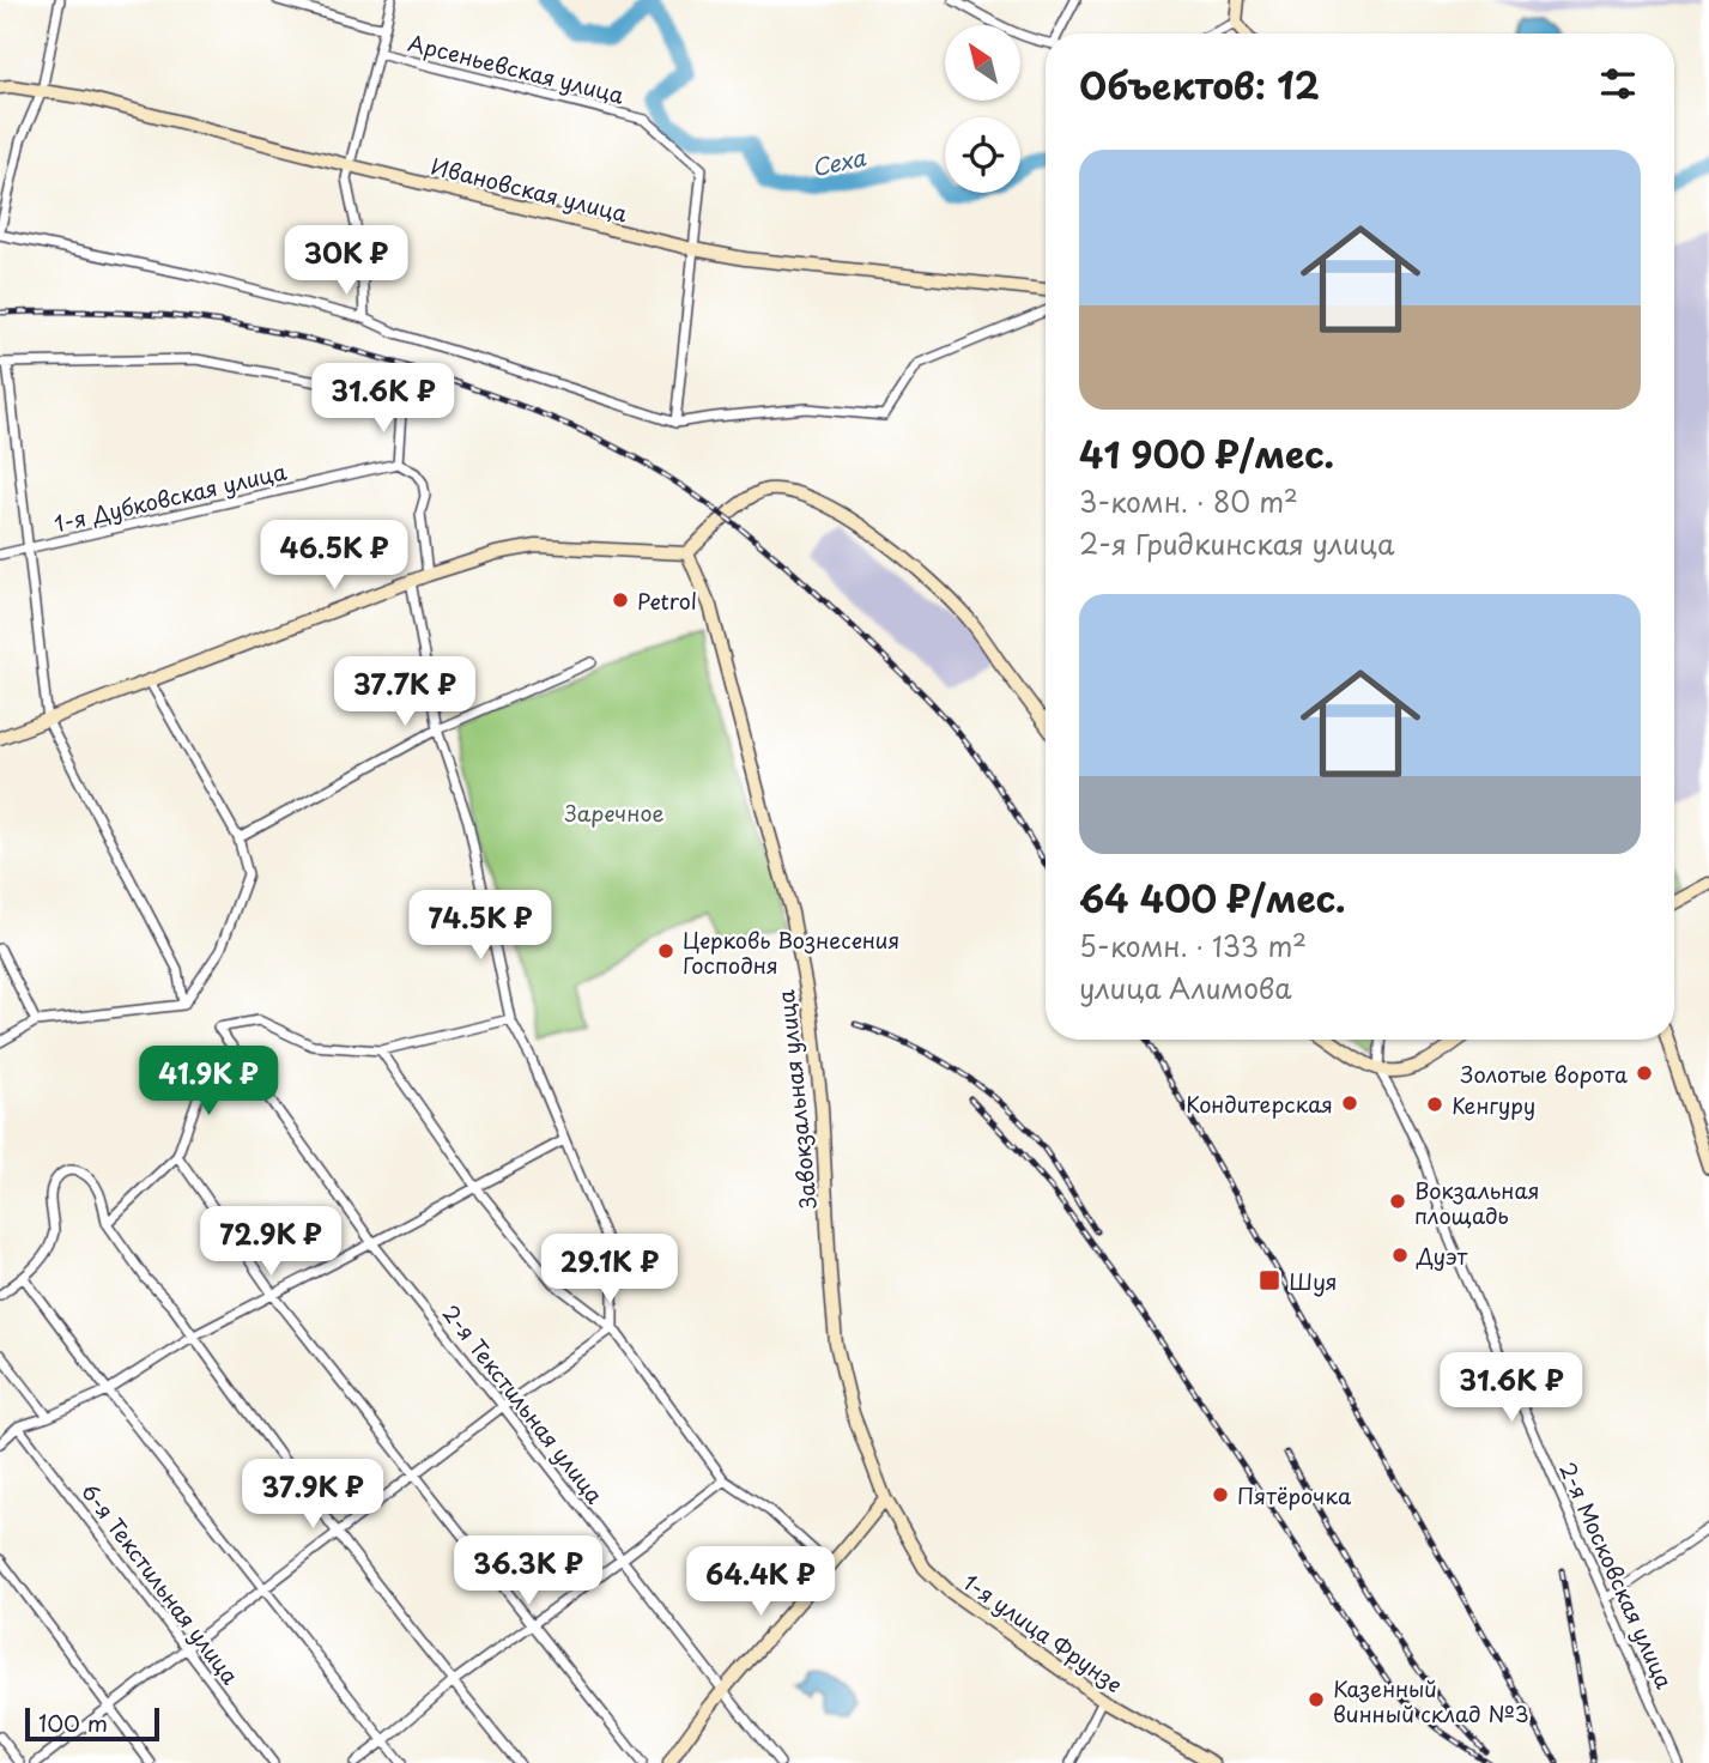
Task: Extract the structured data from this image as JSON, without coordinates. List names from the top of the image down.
{
  "streets": {
    "main road": ["Ивановская улица", "Завокзальная улица", "1-я улица Фрунзе"],
    "street": [
      "Арсеньевская улица",
      "1-я Дубковская улица",
      "2-я Текстильная улица",
      "2-я Московская улица",
      "6-я Текстильная улица"
    ]
  },
  "crossings": [
    ["Арсеньевская улица", "Ивановская улица"],
    ["Завокзальная улица", "1-я улица Фрунзе"]
  ],
  "water": ["Сеха"],
  "parks": ["Заречное"],
  "places": {
    "other": [
      "Petrol",
      "Церковь Вознесения Господня",
      "Золотые ворота",
      "Кондитерская",
      "Кенгуру",
      "Вокзальная площадь",
      "Дуэт",
      "Пятёрочка",
      "Казенный винный склад №3"
    ],
    "transit": ["Шуя"]
  },
  "scale_bar": "100 m",
  "north": "top left",
  "page": {
    "heading": "Объектов: 12",
    "list": [
      {
        "name": "41 900 ₽/мес.",
        "note": "3-комн. · 80 m² · 2-я Гридкинская улица"
      },
      {
        "name": "64 400 ₽/мес.",
        "note": "5-комн. · 133 m² · улица Алимова"
      }
    ],
    "price": [
      "30K ₽",
      "31.6K ₽",
      "46.5K ₽",
      "37.7K ₽",
      "74.5K ₽",
      "41.9K ₽",
      "72.9K ₽",
      "29.1K ₽",
      "31.6K ₽",
      "37.9K ₽",
      "36.3K ₽",
      "64.4K ₽"
    ],
    "scale": "100 m"
  }
}
